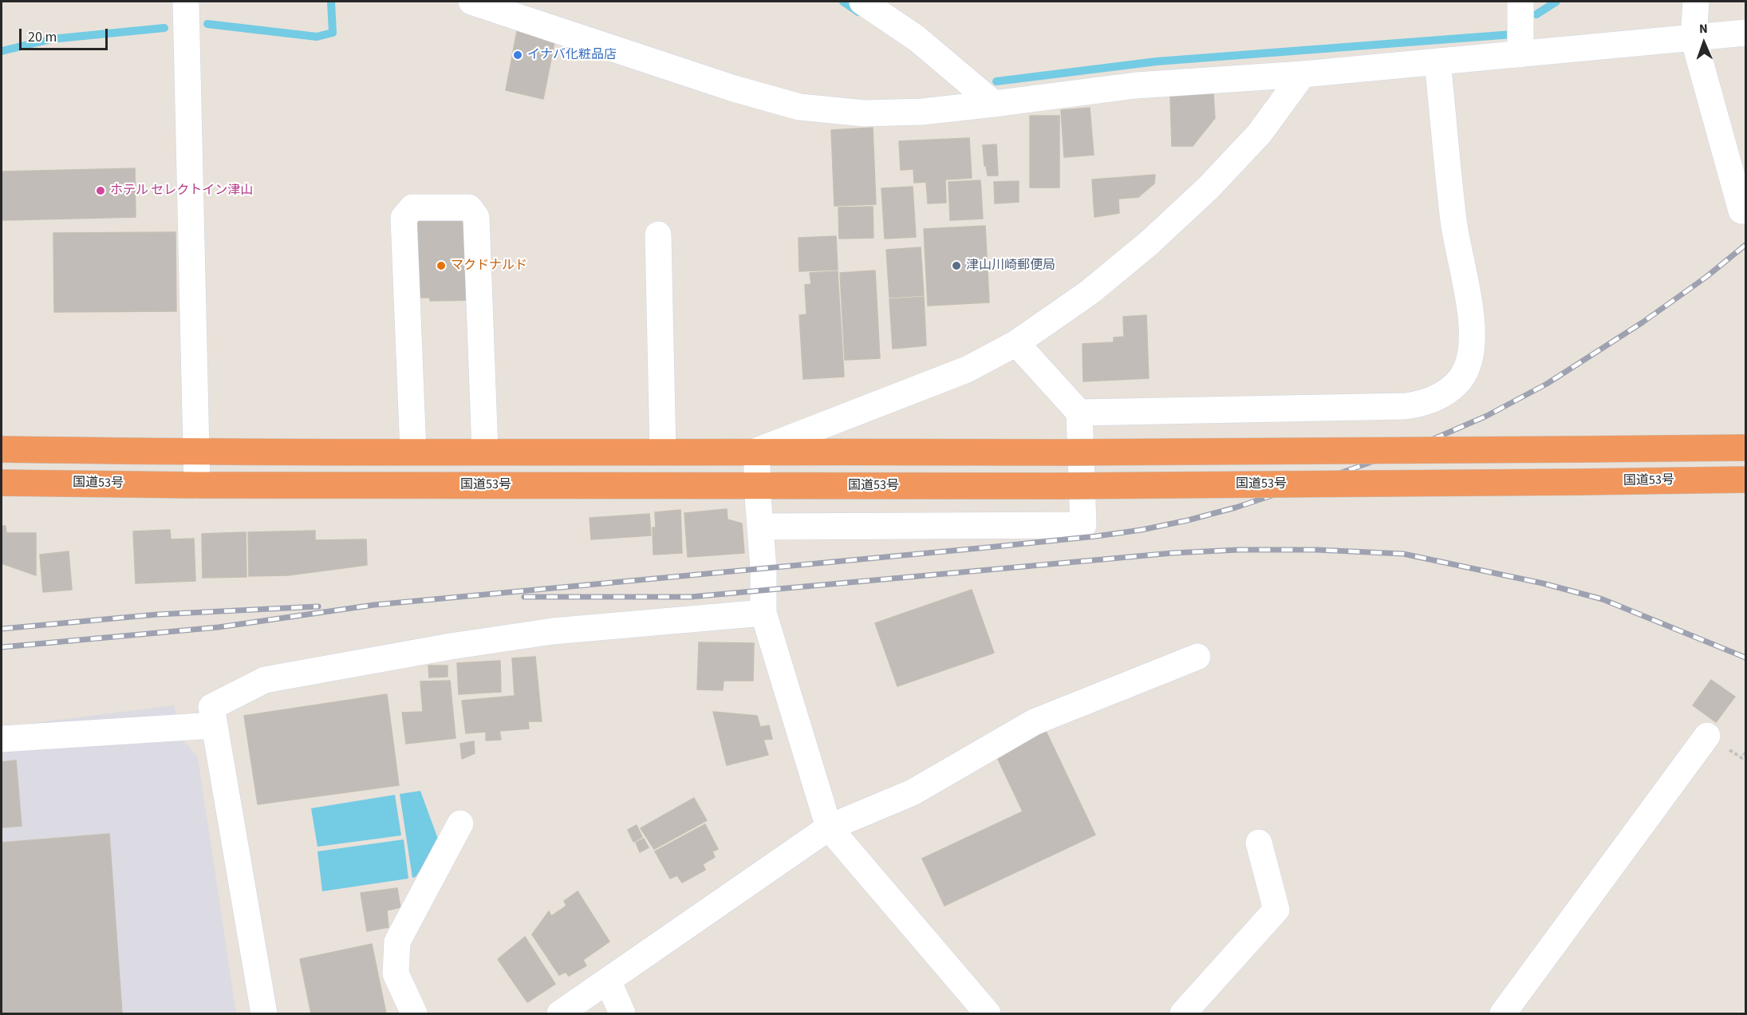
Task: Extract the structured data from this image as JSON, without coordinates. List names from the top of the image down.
{
  "streets": {
    "highway": ["国道53号"]
  },
  "places": [
    "イナバ化粧品店",
    "ホテル セレクトイン津山",
    "マクドナルド",
    "津山川崎郵便局"
  ],
  "scale_bar": "20 m",
  "north": "top"
}
